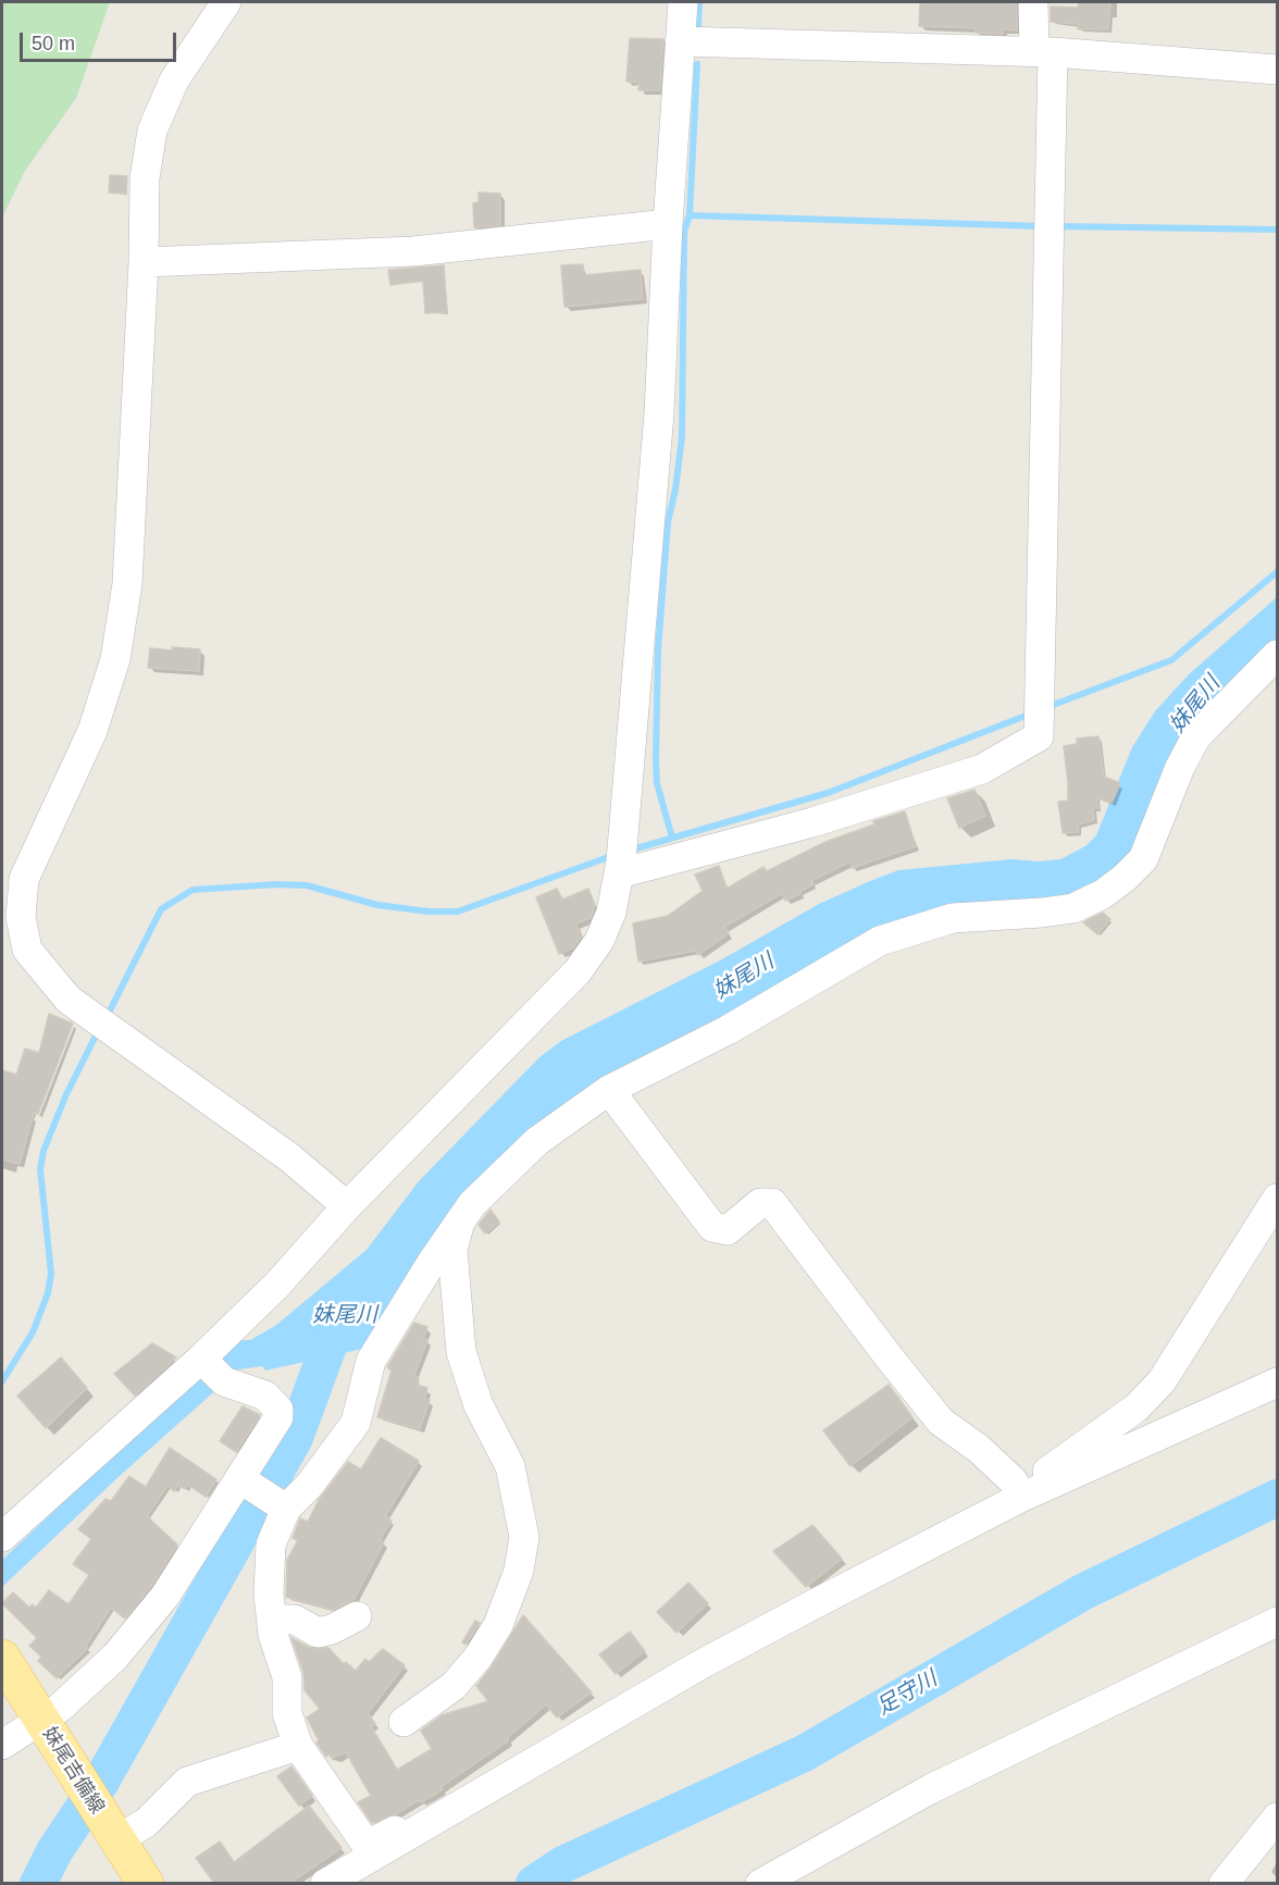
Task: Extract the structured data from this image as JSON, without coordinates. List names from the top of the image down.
{
  "streets": {
    "main road": ["妹尾吉備線"]
  },
  "water": ["妹尾川", "足守川"],
  "scale_bar": "50 m"
}
